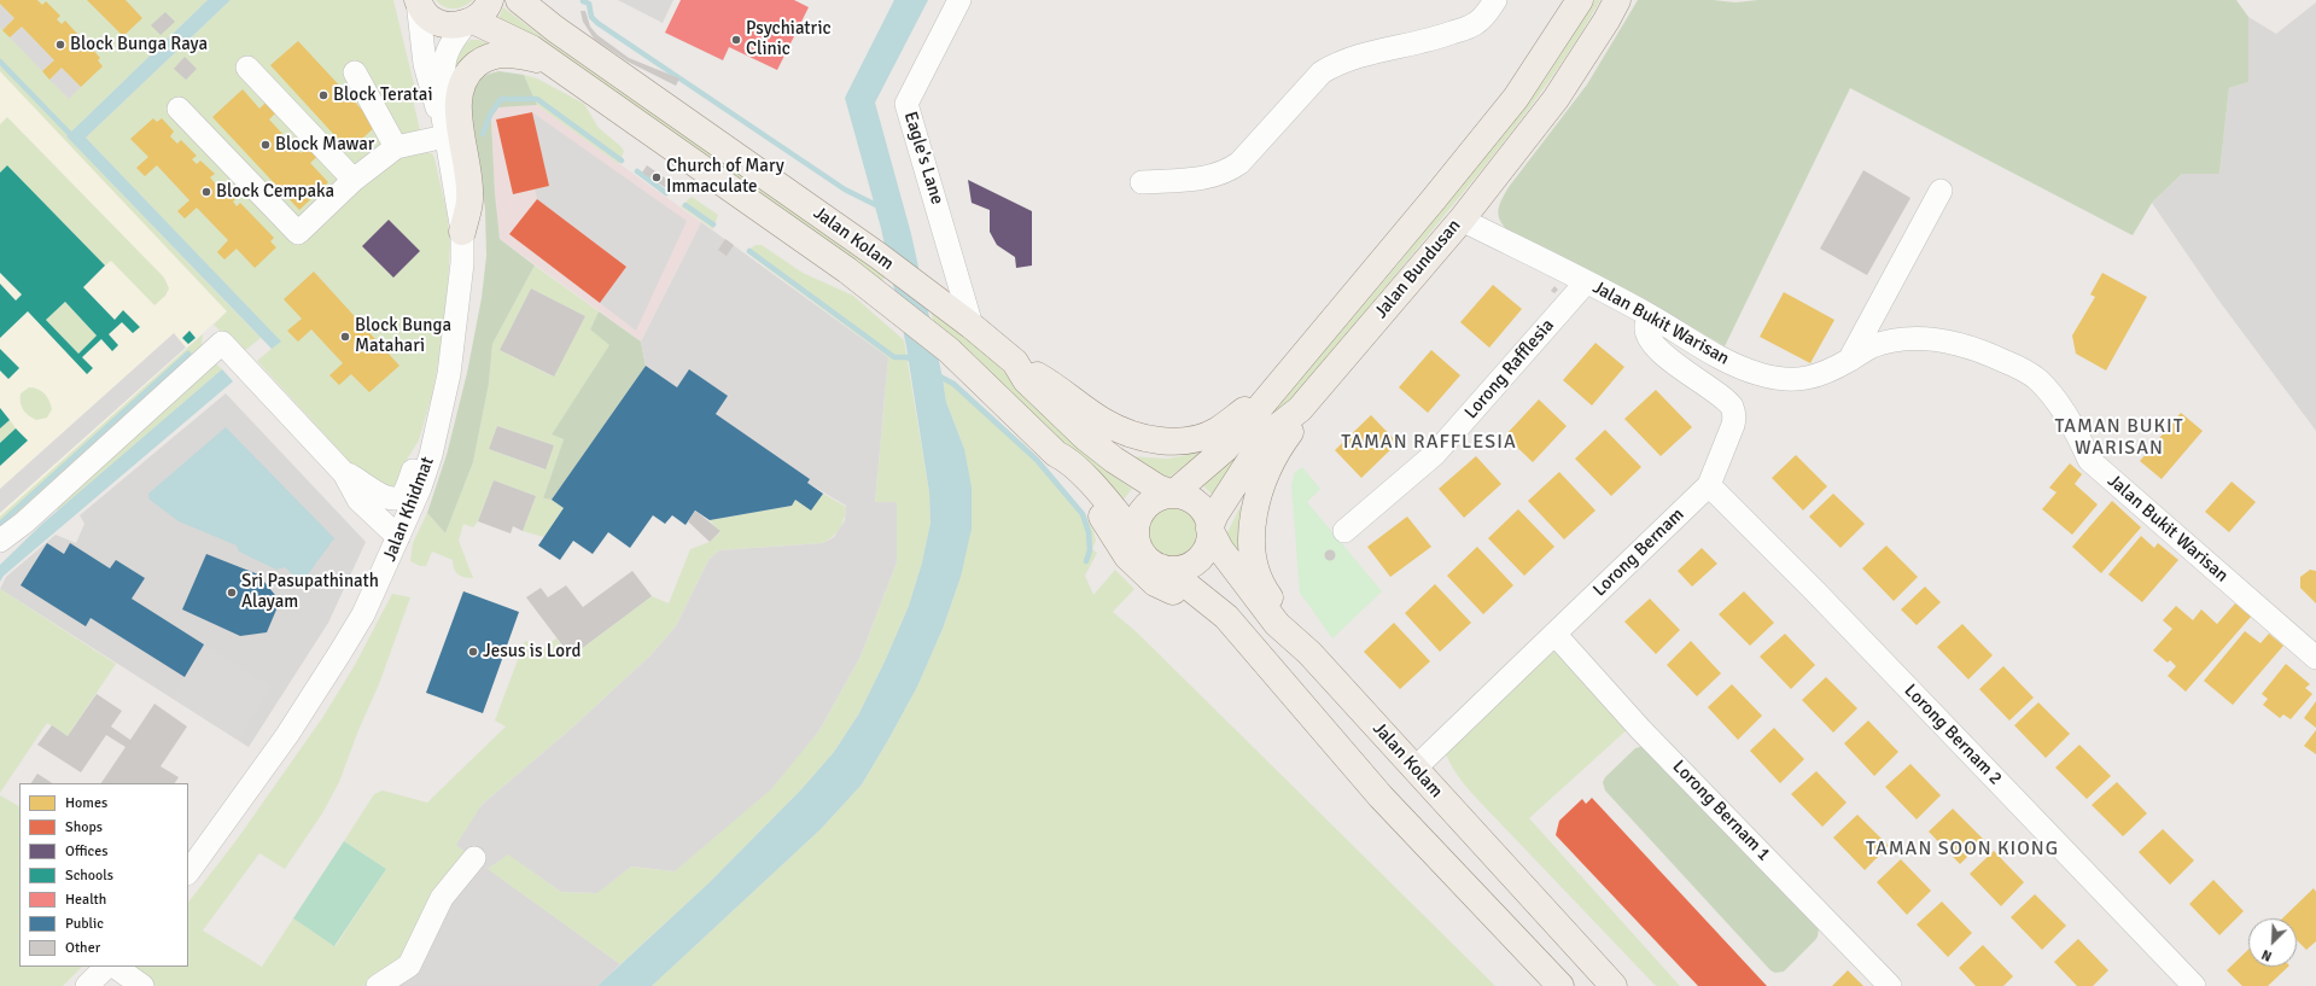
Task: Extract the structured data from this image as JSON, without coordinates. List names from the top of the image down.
{
  "streets": {
    "main road": ["Jalan Kolam", "Jalan Bundusan"],
    "street": [
      "Eagle's Lane",
      "Jalan Bukit Warisan",
      "Lorong Rafflesia",
      "Jalan Khidmat",
      "Lorong Bernam",
      "Lorong Bernam 2",
      "Lorong Bernam 1"
    ]
  },
  "crossings": [
    ["Eagle's Lane", "Jalan Kolam"],
    ["Jalan Kolam", "Jalan Bundusan"],
    ["Jalan Kolam", "Jalan Khidmat"],
    ["Jalan Kolam", "Lorong Bernam"],
    ["Jalan Bundusan", "Jalan Bukit Warisan"],
    ["Jalan Bukit Warisan", "Lorong Rafflesia"],
    ["Jalan Bukit Warisan", "Lorong Bernam"],
    ["Lorong Bernam", "Lorong Bernam 2"],
    ["Lorong Bernam", "Lorong Bernam 1"]
  ],
  "districts": ["TAMAN BUKIT WARISAN", "TAMAN RAFFLESIA", "TAMAN SOON KIONG"],
  "places": [
    "Psychiatric Clinic",
    "Block Bunga Raya",
    "Block Teratai",
    "Block Mawar",
    "Church of Mary Immaculate",
    "Block Cempaka",
    "Block Bunga Matahari",
    "Sri Pasupathinath Alayam",
    "Jesus is Lord"
  ],
  "legend": [
    "Homes",
    "Shops",
    "Offices",
    "Schools",
    "Health",
    "Public",
    "Other"
  ],
  "north": "bottom left"
}
